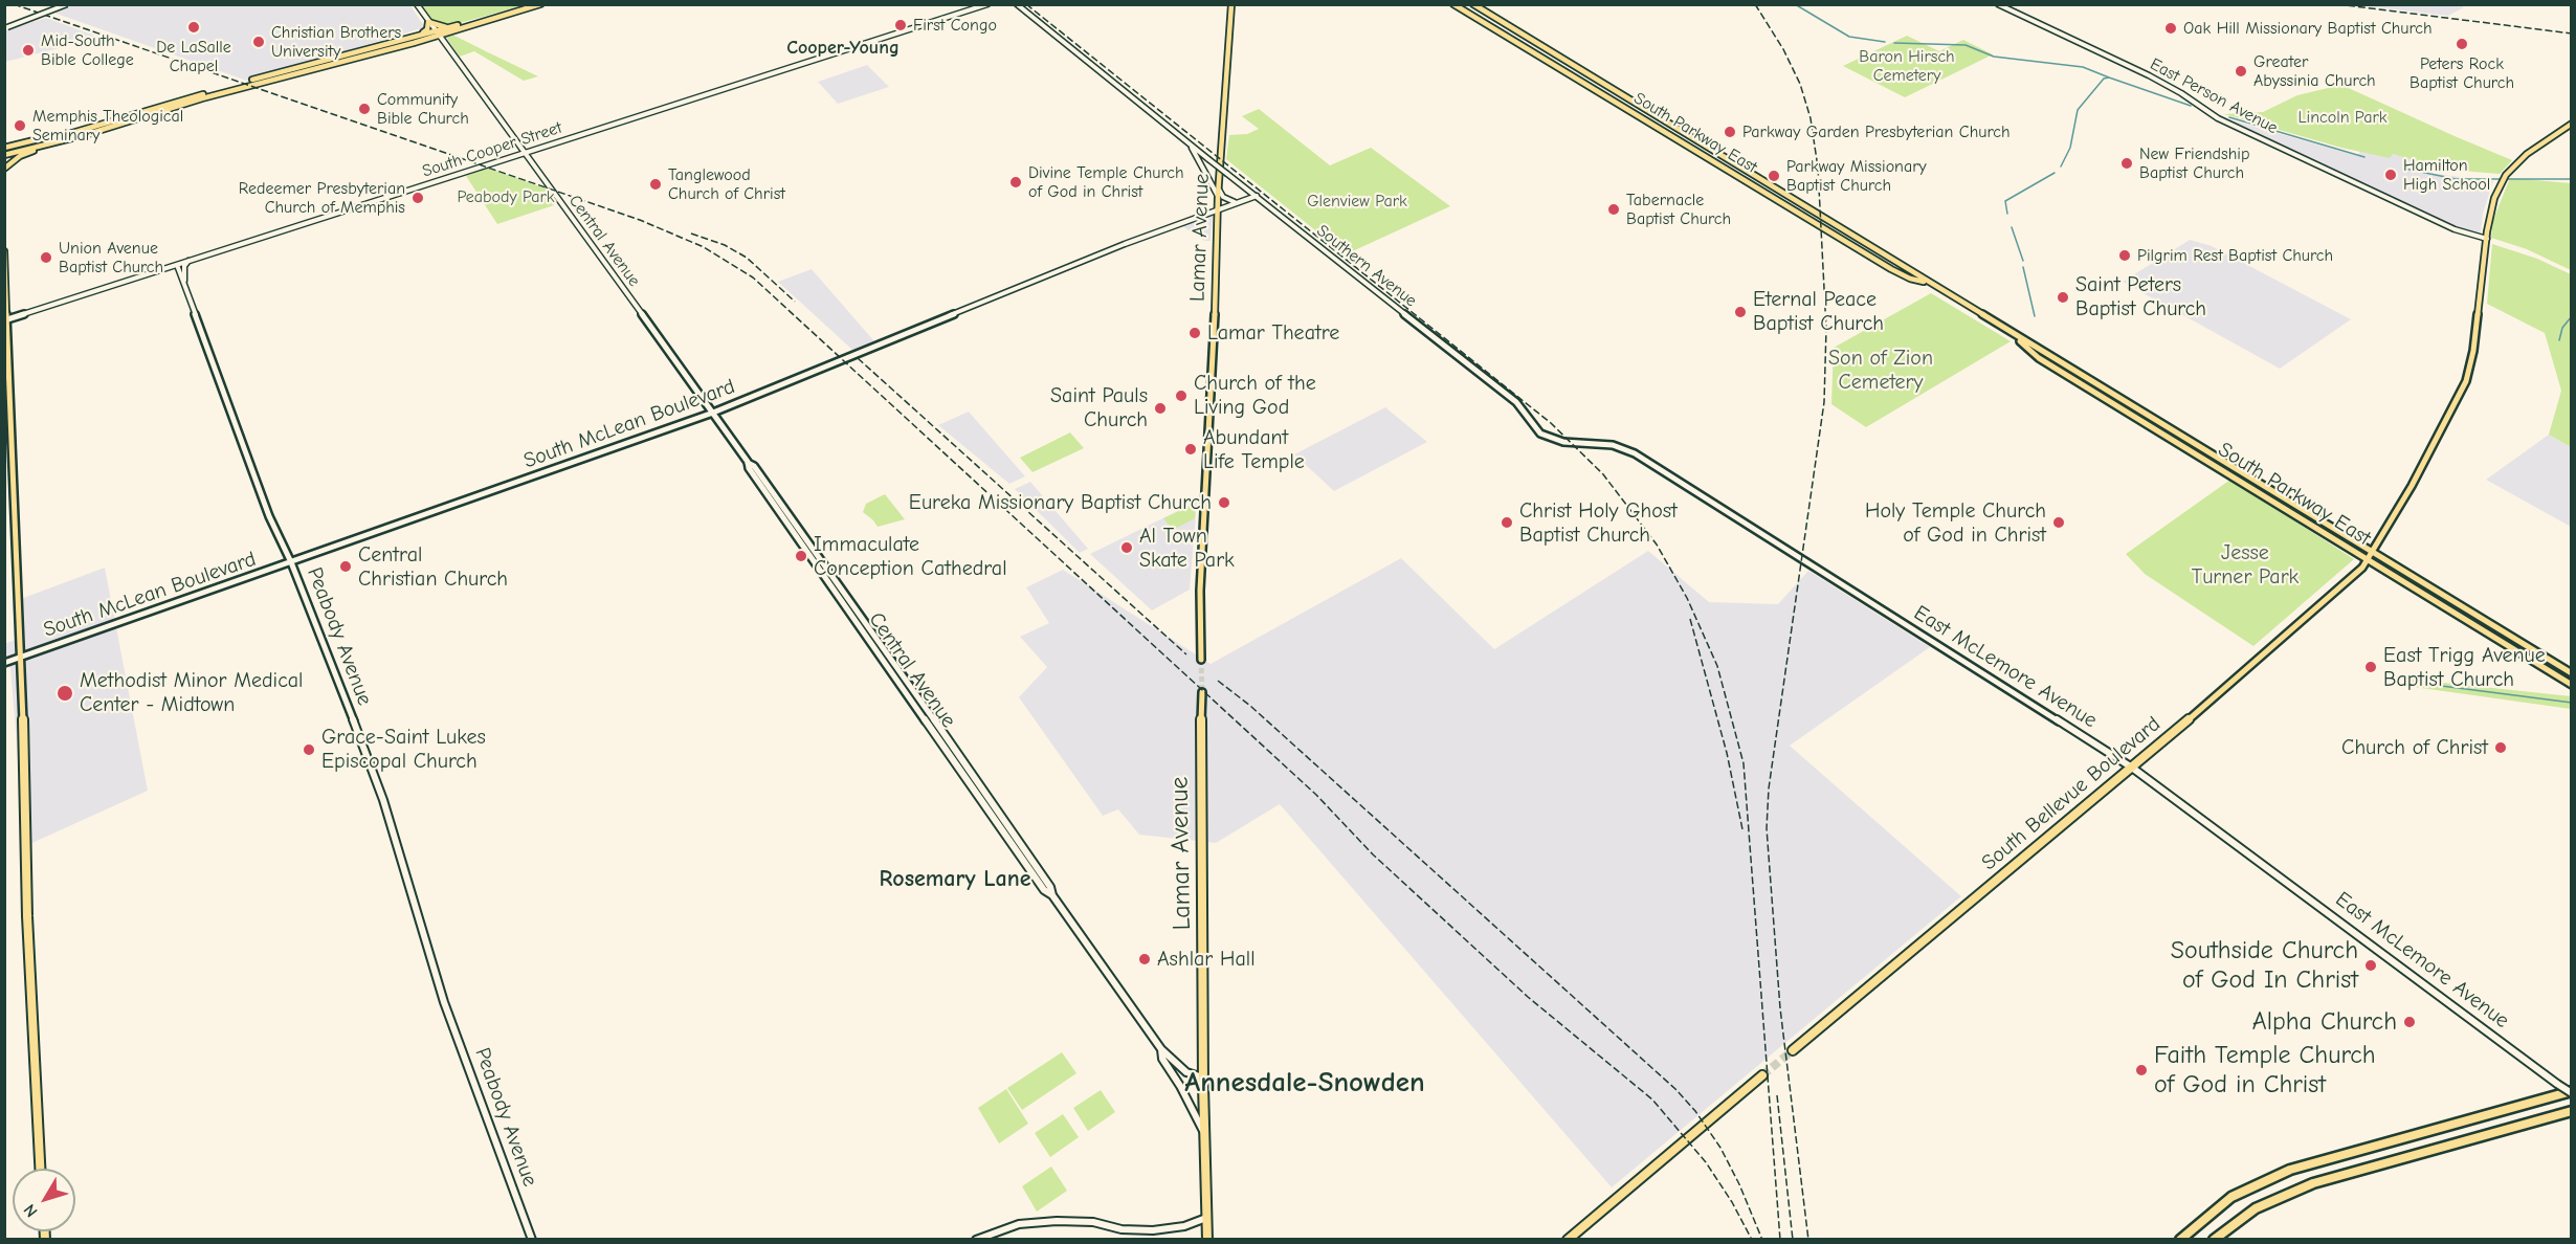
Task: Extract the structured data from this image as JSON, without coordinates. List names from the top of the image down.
{
  "streets": {
    "main road": [
      "East Person Avenue",
      "South Parkway East",
      "South Cooper Street",
      "Lamar Avenue",
      "Central Avenue",
      "Southern Avenue",
      "South McLean Boulevard",
      "Peabody Avenue",
      "East McLemore Avenue",
      "South Bellevue Boulevard"
    ]
  },
  "crossings": [
    ["East Person Avenue", "South Bellevue Boulevard"],
    ["South Parkway East", "South Bellevue Boulevard"],
    ["South Cooper Street", "Central Avenue"],
    ["South Cooper Street", "Peabody Avenue"],
    ["Lamar Avenue", "Central Avenue"],
    ["Lamar Avenue", "South McLean Boulevard"],
    ["Central Avenue", "South McLean Boulevard"],
    ["Southern Avenue", "South McLean Boulevard"],
    ["Southern Avenue", "East McLemore Avenue"],
    ["South McLean Boulevard", "Peabody Avenue"],
    ["East McLemore Avenue", "South Bellevue Boulevard"]
  ],
  "districts": ["Cooper-Young", "Rosemary Lane", "Annesdale-Snowden"],
  "parks": [
    "Baron Hirsch Cemetery",
    "Lincoln Park",
    "Peabody Park",
    "Glenview Park",
    "Son of Zion Cemetery",
    "Jesse Turner Park"
  ],
  "places": [
    "First Congo",
    "De LaSalle Chapel",
    "Oak Hill Missionary Baptist Church",
    "Christian Brothers University",
    "Peters Rock Baptist Church",
    "Mid-South Bible College",
    "Greater Abyssinia Church",
    "Community Bible Church",
    "Memphis Theological Seminary",
    "Parkway Garden Presbyterian Church",
    "New Friendship Baptist Church",
    "Hamilton High School",
    "Parkway Missionary Baptist Church",
    "Divine Temple Church of God in Christ",
    "Tanglewood Church of Christ",
    "Redeemer Presbyterian Church of Memphis",
    "Tabernacle Baptist Church",
    "Pilgrim Rest Baptist Church",
    "Union Avenue Baptist Church",
    "Saint Peters Baptist Church",
    "Eternal Peace Baptist Church",
    "Lamar Theatre",
    "Church of the Living God",
    "Saint Pauls Church",
    "Abundant Life Temple",
    "Eureka Missionary Baptist Church",
    "Christ Holy Ghost Baptist Church",
    "Holy Temple Church of God in Christ",
    "Al Town Skate Park",
    "Immaculate Conception Cathedral",
    "Central Christian Church",
    "East Trigg Avenue Baptist Church",
    "Methodist Minor Medical Center - Midtown",
    "Church of Christ",
    "Grace-Saint Lukes Episcopal Church",
    "Ashlar Hall",
    "Southside Church of God In Christ",
    "Alpha Church",
    "Faith Temple Church of God in Christ"
  ],
  "north": "bottom left"
}
